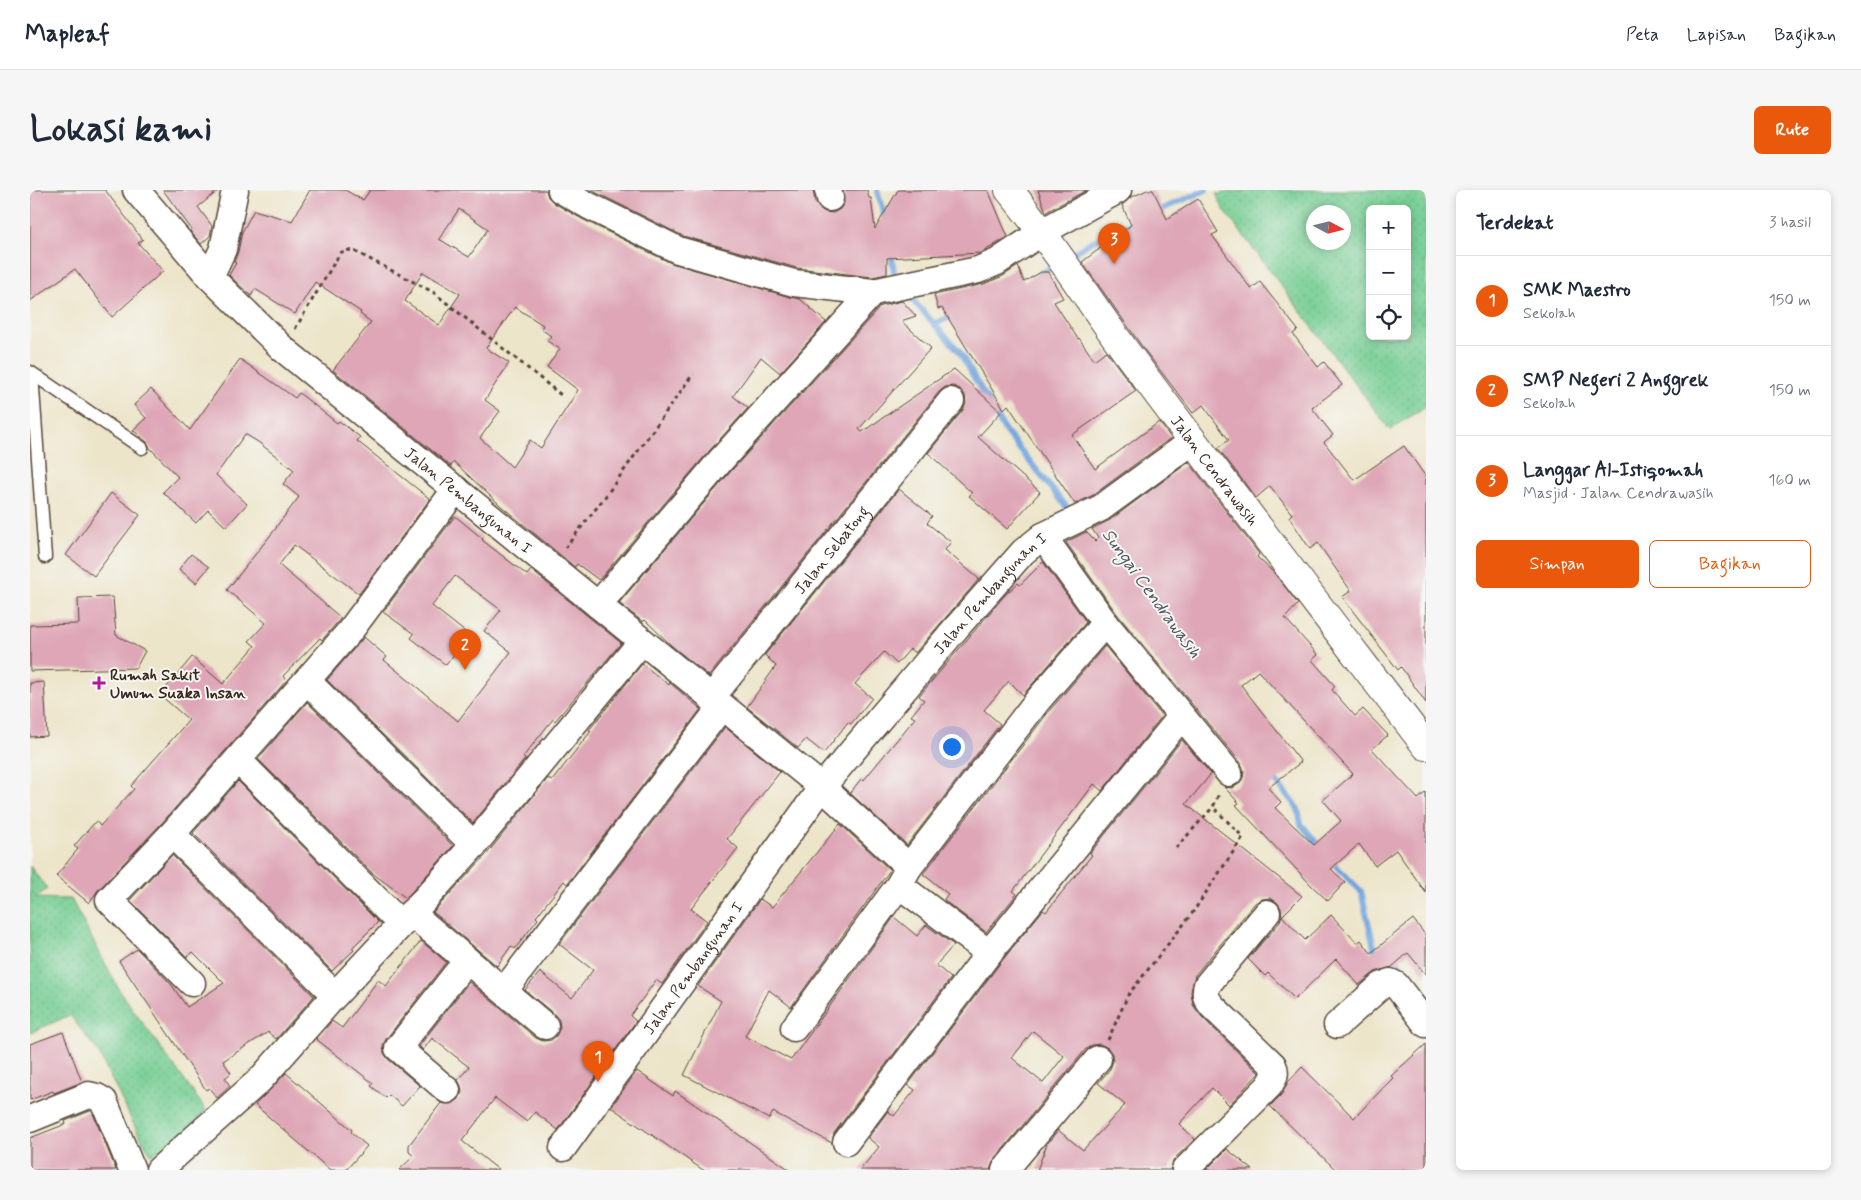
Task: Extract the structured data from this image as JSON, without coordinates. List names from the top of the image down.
{
  "streets": {
    "street": ["Jalan Cendrawasih", "Jalan Pembangunan I", "Jalan Sebatong"]
  },
  "crossings": [
    ["Jalan Cendrawasih", "Jalan Pembangunan I"],
    ["Jalan Pembangunan I", "Jalan Sebatong"]
  ],
  "water": ["Sungai Cendrawasih"],
  "places": {
    "health": ["Rumah Sakit Umum Suaka Insan"]
  },
  "north": "right",
  "page": {
    "header": "Mapleaf",
    "nav": ["Peta", "Lapisan", "Bagikan"],
    "buttons": [
      "Rute",
      ["Simpan", "Bagikan"]
    ],
    "title": "Lokasi kami",
    "heading": ["Terdekat", "3 hasil"],
    "map_buttons": ["+", "−"],
    "pins": ["3", "2", "1"],
    "list": [
      {
        "mark": "1",
        "name": "SMK Maestro",
        "note": "Sekolah",
        "value": "150 m"
      },
      {
        "mark": "2",
        "name": "SMP Negeri 2 Anggrek",
        "note": "Sekolah",
        "value": "150 m"
      },
      {
        "mark": "3",
        "name": "Langgar Al-Istiqomah",
        "note": "Masjid · Jalan Cendrawasih",
        "value": "160 m"
      }
    ]
  }
}
